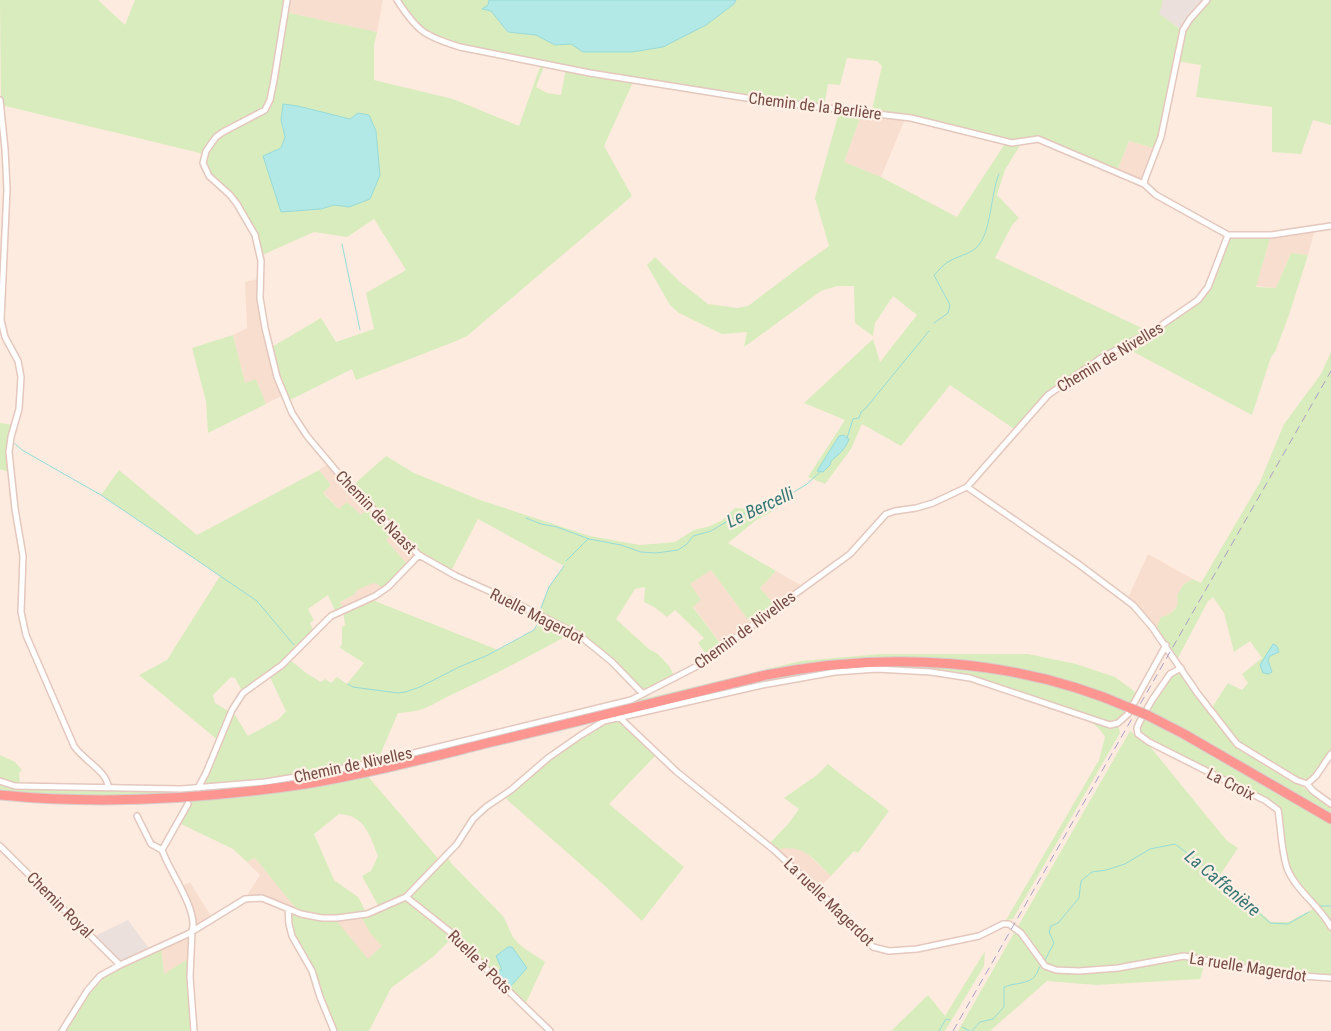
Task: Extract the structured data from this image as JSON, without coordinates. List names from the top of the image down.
{
  "streets": {
    "street": [
      "Chemin de la Berlière",
      "Chemin de Nivelles",
      "Chemin de Naast",
      "Ruelle Magerdot",
      "La Croix",
      "La ruelle Magerdot",
      "Chemin Royal",
      "Ruelle à Pots"
    ]
  },
  "crossings": [
    ["Chemin de la Berlière", "Chemin de Nivelles"],
    ["Chemin de Nivelles", "Chemin de Naast"],
    ["Chemin de Nivelles", "Ruelle Magerdot"],
    ["Chemin de Naast", "Ruelle Magerdot"]
  ],
  "water": ["Le Bercelli", "La Caffenière"]
}
